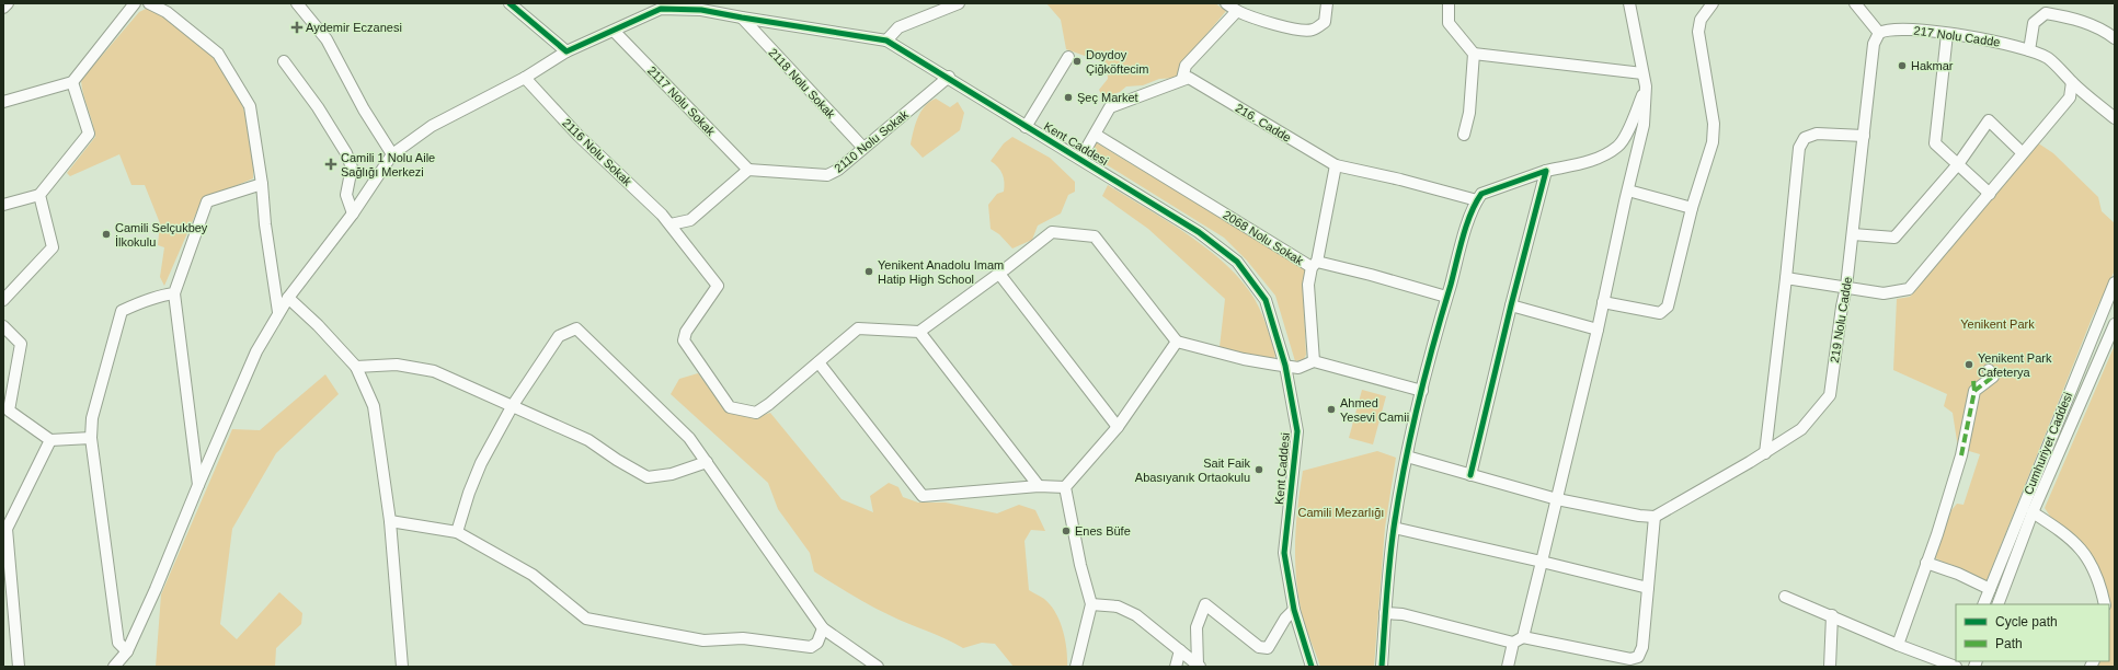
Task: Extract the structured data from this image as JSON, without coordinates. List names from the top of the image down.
{
  "streets": {
    "street": [
      "217 Nolu Cadde",
      "2118 Nolu Sokak",
      "2117 Nolu Sokak",
      "216. Cadde",
      "2110 Nolu Sokak",
      "Kent Caddesi",
      "2116 Nolu Sokak",
      "2068 Nolu Sokak",
      "219 Nolu Cadde",
      "Cumhuriyet Caddesi"
    ]
  },
  "crossings": [
    ["217 Nolu Cadde", "219 Nolu Cadde"],
    ["2118 Nolu Sokak", "2110 Nolu Sokak"],
    ["2118 Nolu Sokak", "Kent Caddesi"],
    ["2117 Nolu Sokak", "2110 Nolu Sokak"],
    ["2117 Nolu Sokak", "Kent Caddesi"],
    ["2110 Nolu Sokak", "Kent Caddesi"],
    ["Kent Caddesi", "2116 Nolu Sokak"]
  ],
  "parks": ["Yenikent Park", "Camili Mezarlığı"],
  "places": {
    "health": ["Aydemir Eczanesi", "Camili 1 Nolu Aile Sağlığı Merkezi"],
    "other": [
      "Doydoy Çiğköftecim",
      "Hakmar",
      "Şeç Market",
      "Camili Selçukbey İlkokulu",
      "Yenikent Anadolu Imam Hatip High School",
      "Yenikent Park Cafeterya",
      "Ahmed Yesevi Camii",
      "Sait Faik Abasıyanık Ortaokulu",
      "Enes Büfe"
    ]
  },
  "legend": ["Cycle path", "Path"]
}
